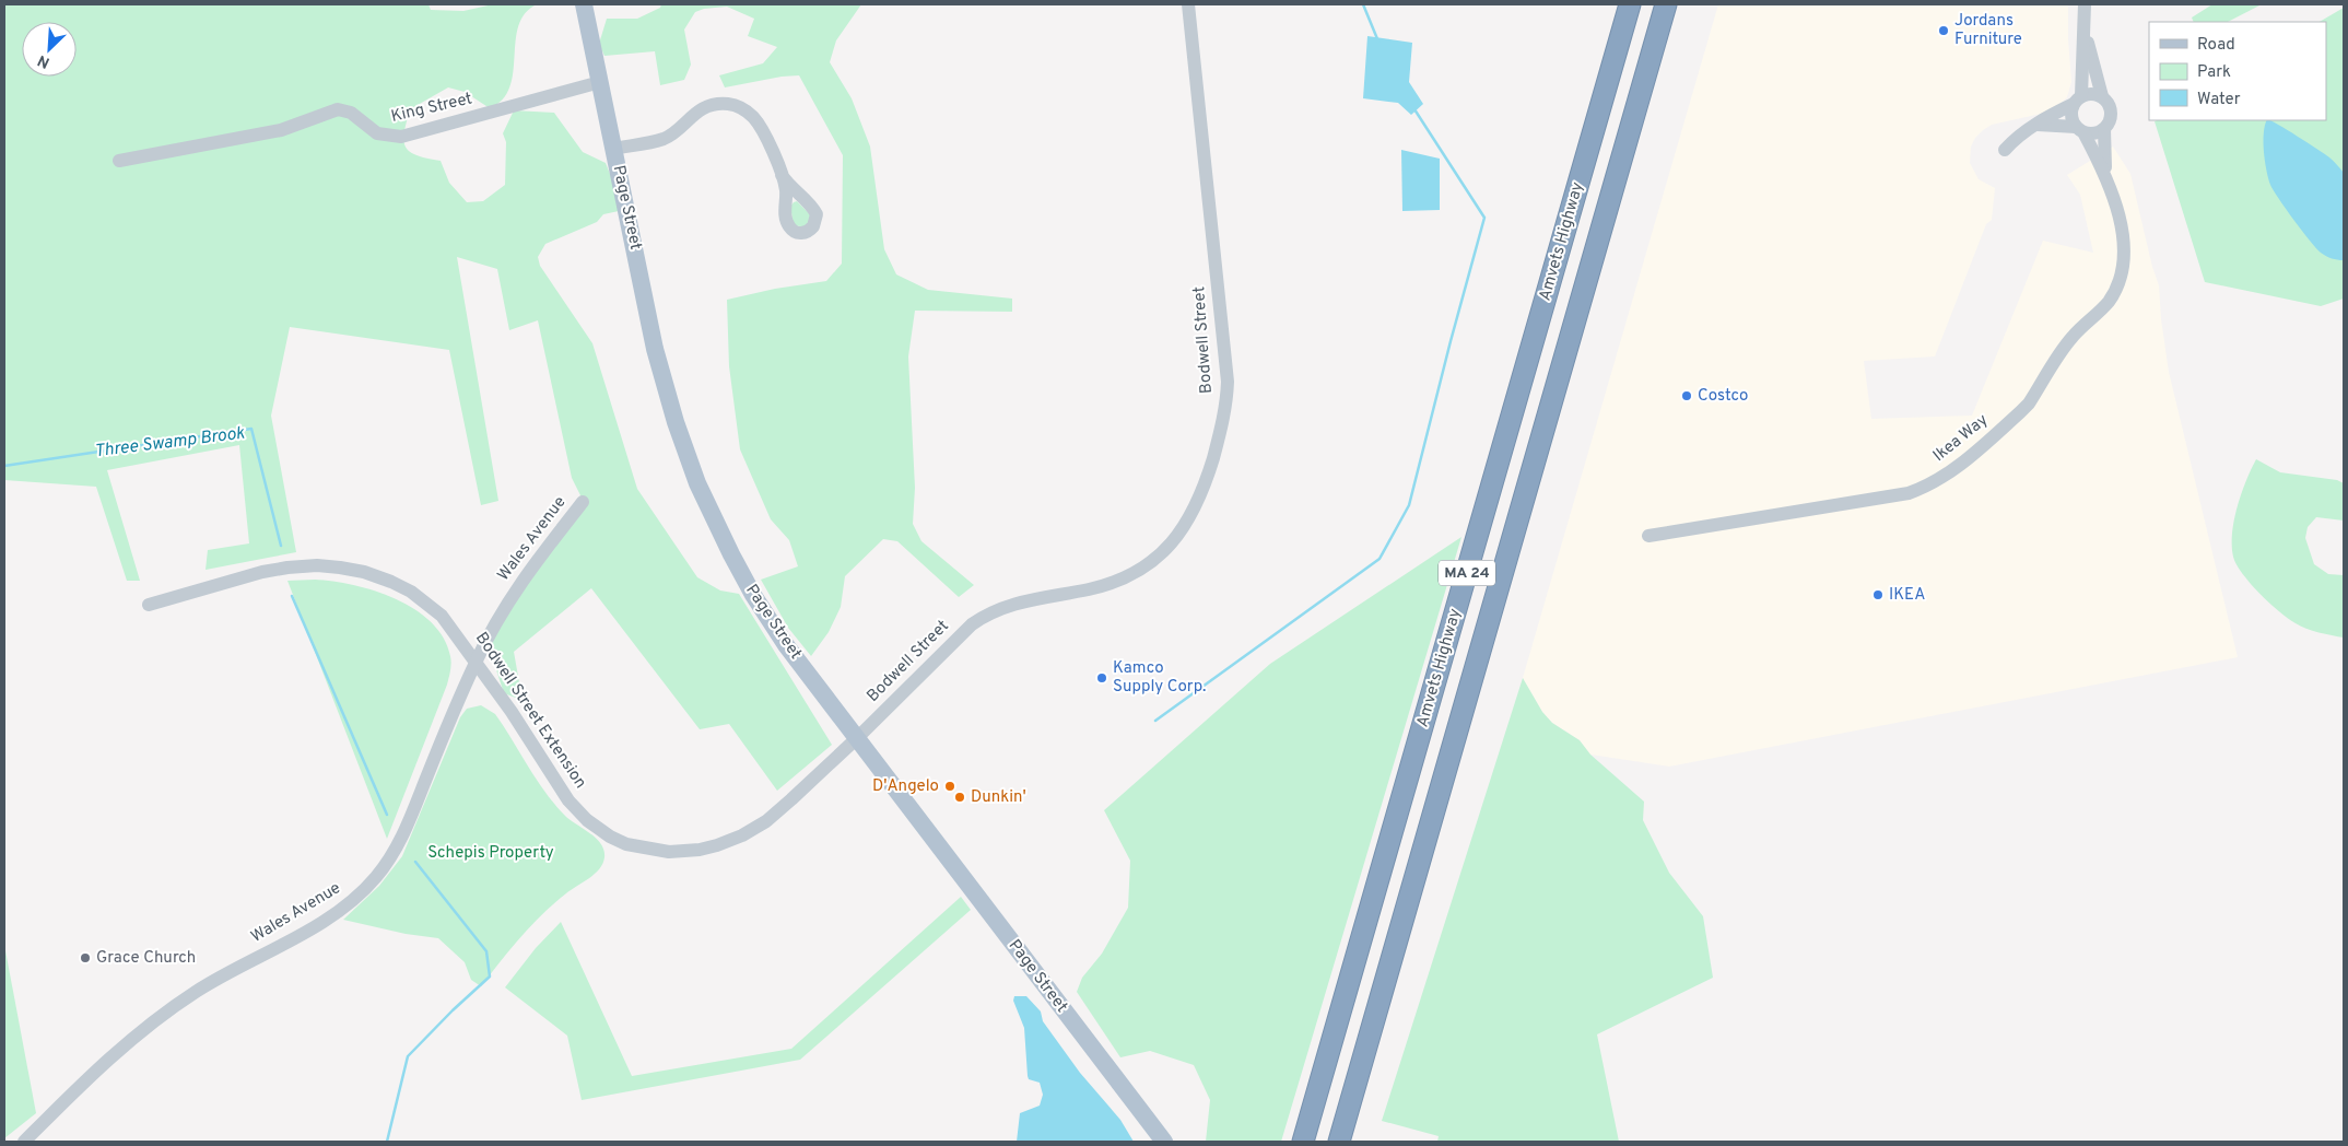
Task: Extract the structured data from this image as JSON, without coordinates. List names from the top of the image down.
{
  "streets": {
    "highway": ["Amvets Highway", "MA 24"],
    "main road": ["Page Street"],
    "street": [
      "King Street",
      "Bodwell Street",
      "Ikea Way",
      "Wales Avenue",
      "Bodwell Street Extension"
    ]
  },
  "crossings": [
    ["King Street", "Page Street"],
    ["Page Street", "Bodwell Street"],
    ["Page Street", "Bodwell Street Extension"],
    ["Bodwell Street", "Bodwell Street Extension"],
    ["Wales Avenue", "Bodwell Street Extension"]
  ],
  "water": ["Three Swamp Brook"],
  "parks": ["Schepis Property"],
  "places": [
    "Jordans Furniture",
    "Costco",
    "IKEA",
    "Kamco Supply Corp.",
    "D'Angelo",
    "Dunkin'",
    "Grace Church"
  ],
  "legend": ["Road", "Park", "Water"],
  "north": "bottom left"
}
